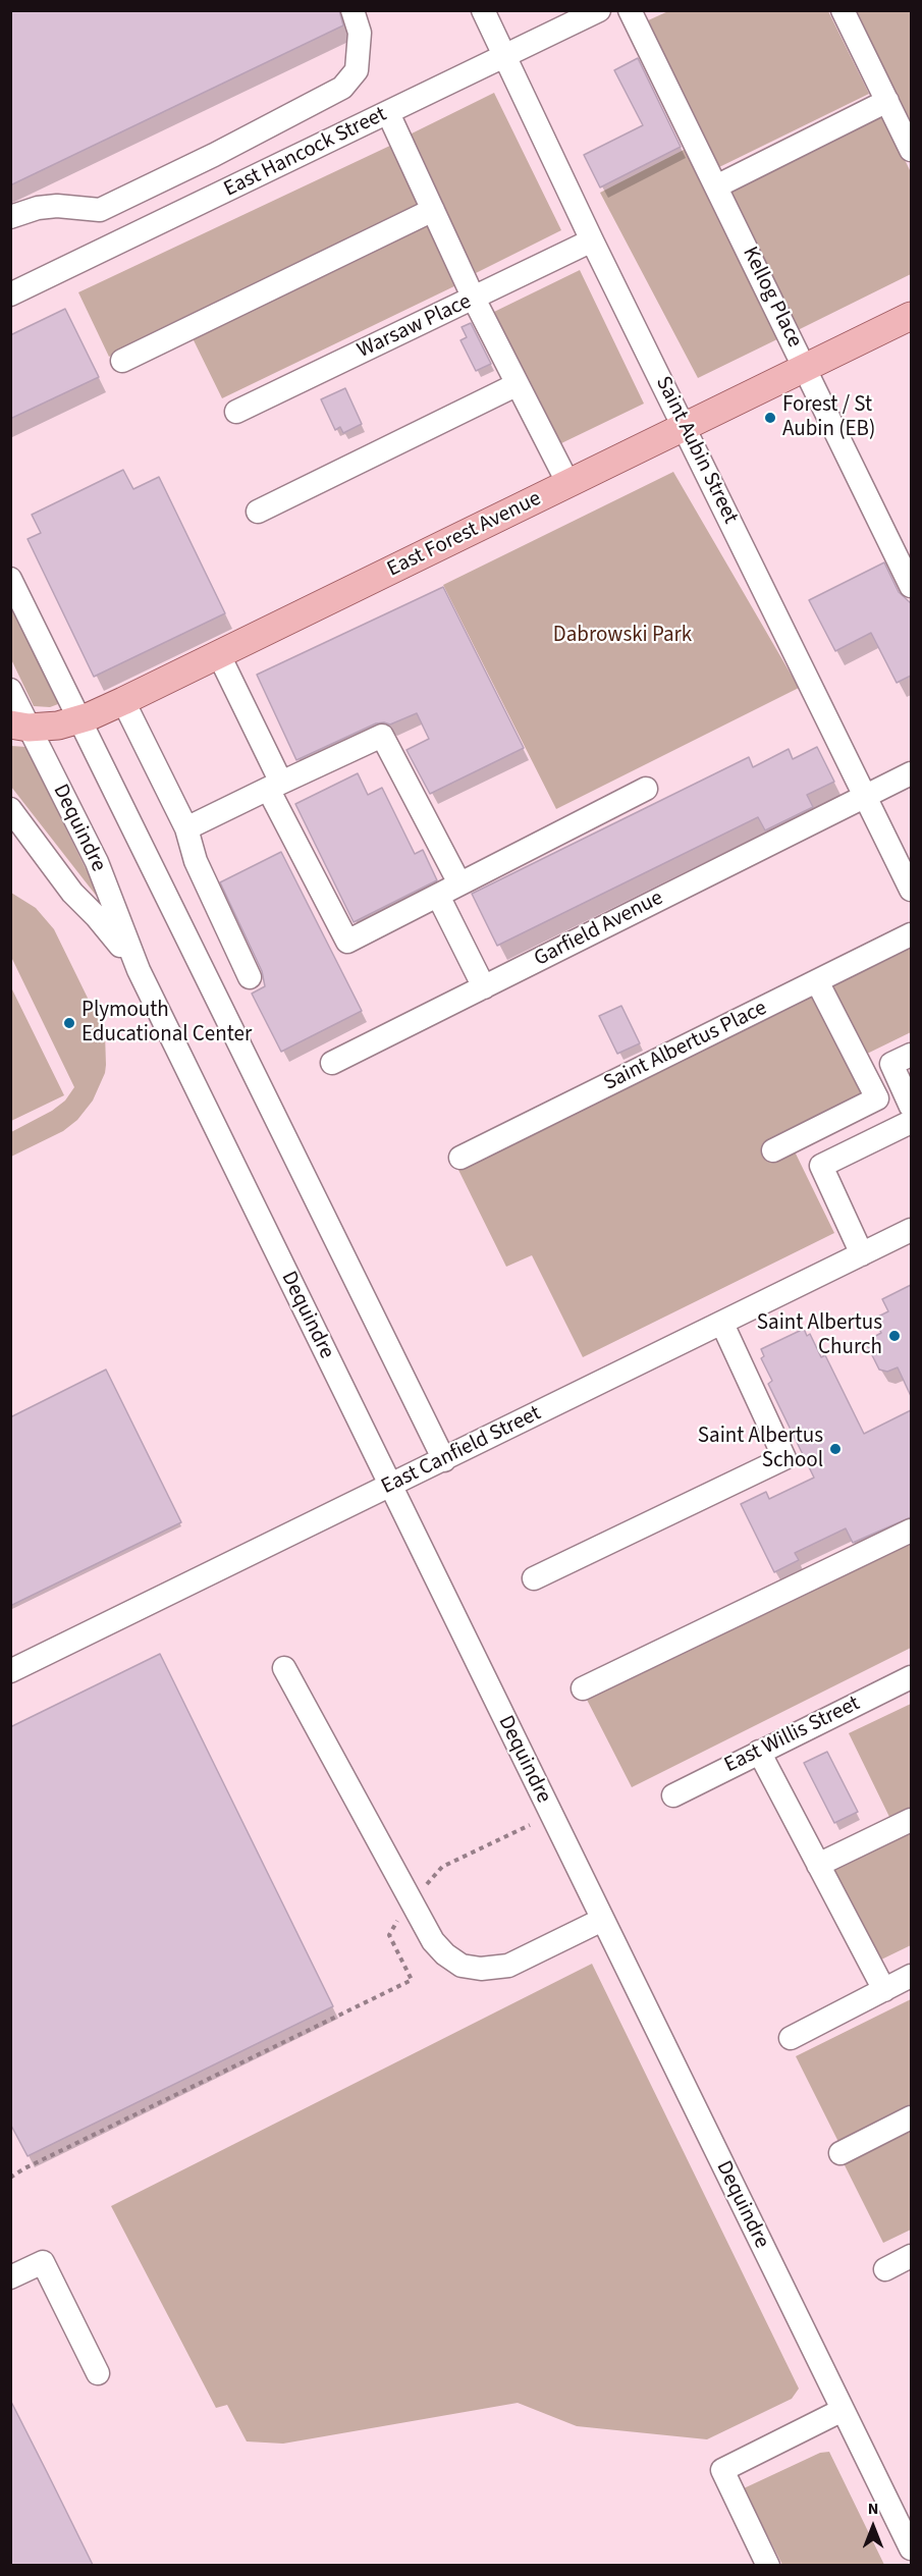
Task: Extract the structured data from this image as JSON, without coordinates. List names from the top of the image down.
{
  "streets": {
    "main road": ["East Forest Avenue"],
    "street": [
      "East Hancock Street",
      "Kellog Place",
      "Warsaw Place",
      "Saint Aubin Street",
      "Dequindre",
      "Garfield Avenue",
      "Saint Albertus Place",
      "East Canfield Street",
      "East Willis Street"
    ]
  },
  "crossings": [
    ["East Hancock Street", "Saint Aubin Street"],
    ["Kellog Place", "East Forest Avenue"],
    ["Warsaw Place", "Saint Aubin Street"],
    ["Saint Aubin Street", "East Forest Avenue"],
    ["Saint Aubin Street", "Garfield Avenue"],
    ["East Forest Avenue", "Dequindre"],
    ["Dequindre", "East Canfield Street"]
  ],
  "parks": ["Dabrowski Park"],
  "places": [
    "Forest / St Aubin (EB)",
    "Plymouth Educational Center",
    "Saint Albertus Church",
    "Saint Albertus School"
  ],
  "north": "top"
}
